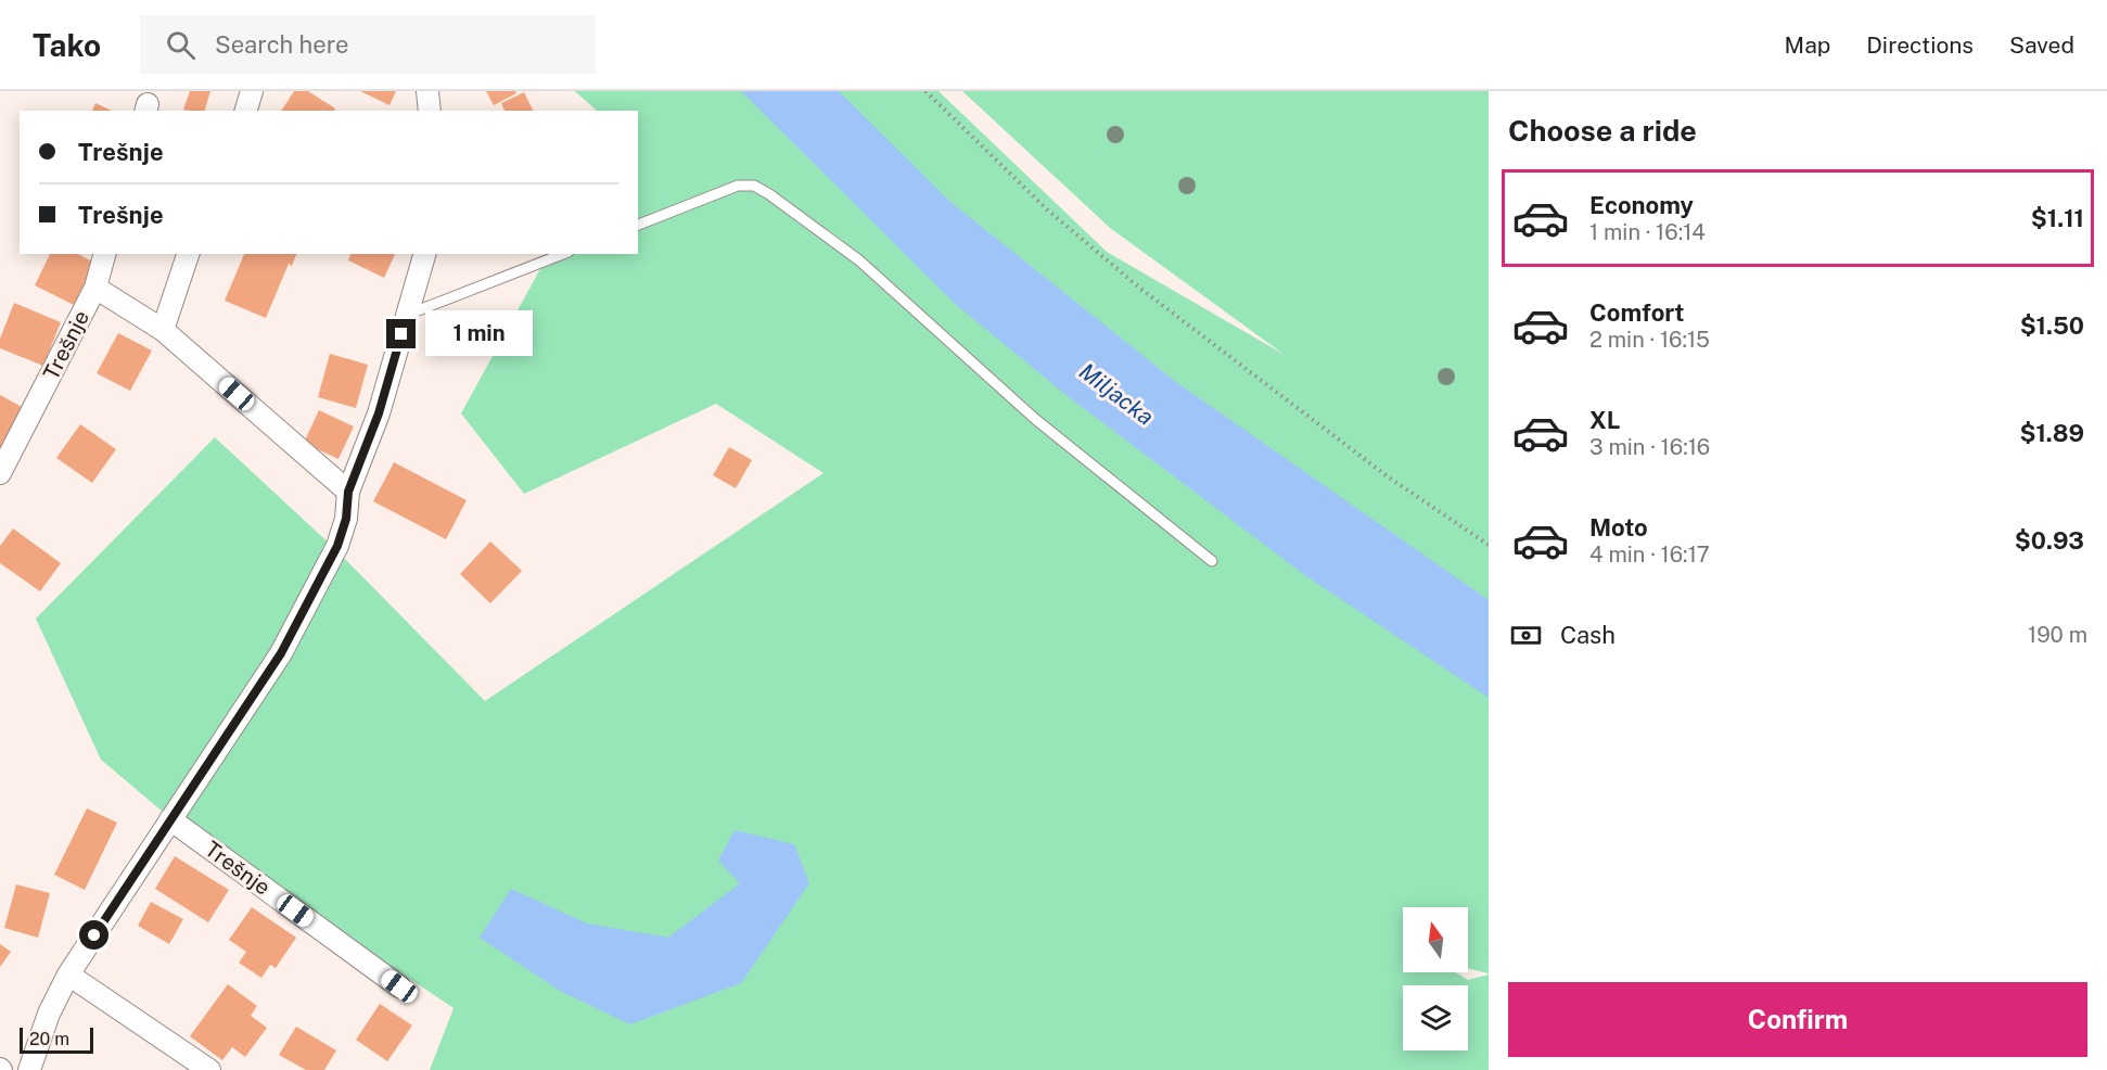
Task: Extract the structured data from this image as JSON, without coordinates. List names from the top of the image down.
{
  "streets": {
    "street": ["Trešnje"]
  },
  "water": ["Miljacka"],
  "scale_bar": "20 m",
  "north": "top",
  "page": {
    "header": "Tako",
    "search": "Search here",
    "nav": ["Map", "Directions", "Saved"],
    "heading": "Choose a ride",
    "banner": ["Trešnje", "Trešnje"],
    "list": [
      {
        "name": "Economy",
        "note": "1 min · 16:14",
        "value": "$1.11"
      },
      {
        "name": "Comfort",
        "note": "2 min · 16:15",
        "value": "$1.50"
      },
      {
        "name": "XL",
        "note": "3 min · 16:16",
        "value": "$1.89"
      },
      {
        "name": "Moto",
        "note": "4 min · 16:17",
        "value": "$0.93"
      }
    ],
    "bubble": "1 min",
    "pay": ["Cash", "190 m"],
    "buttons": "Confirm",
    "scale": "20 m"
  }
}
